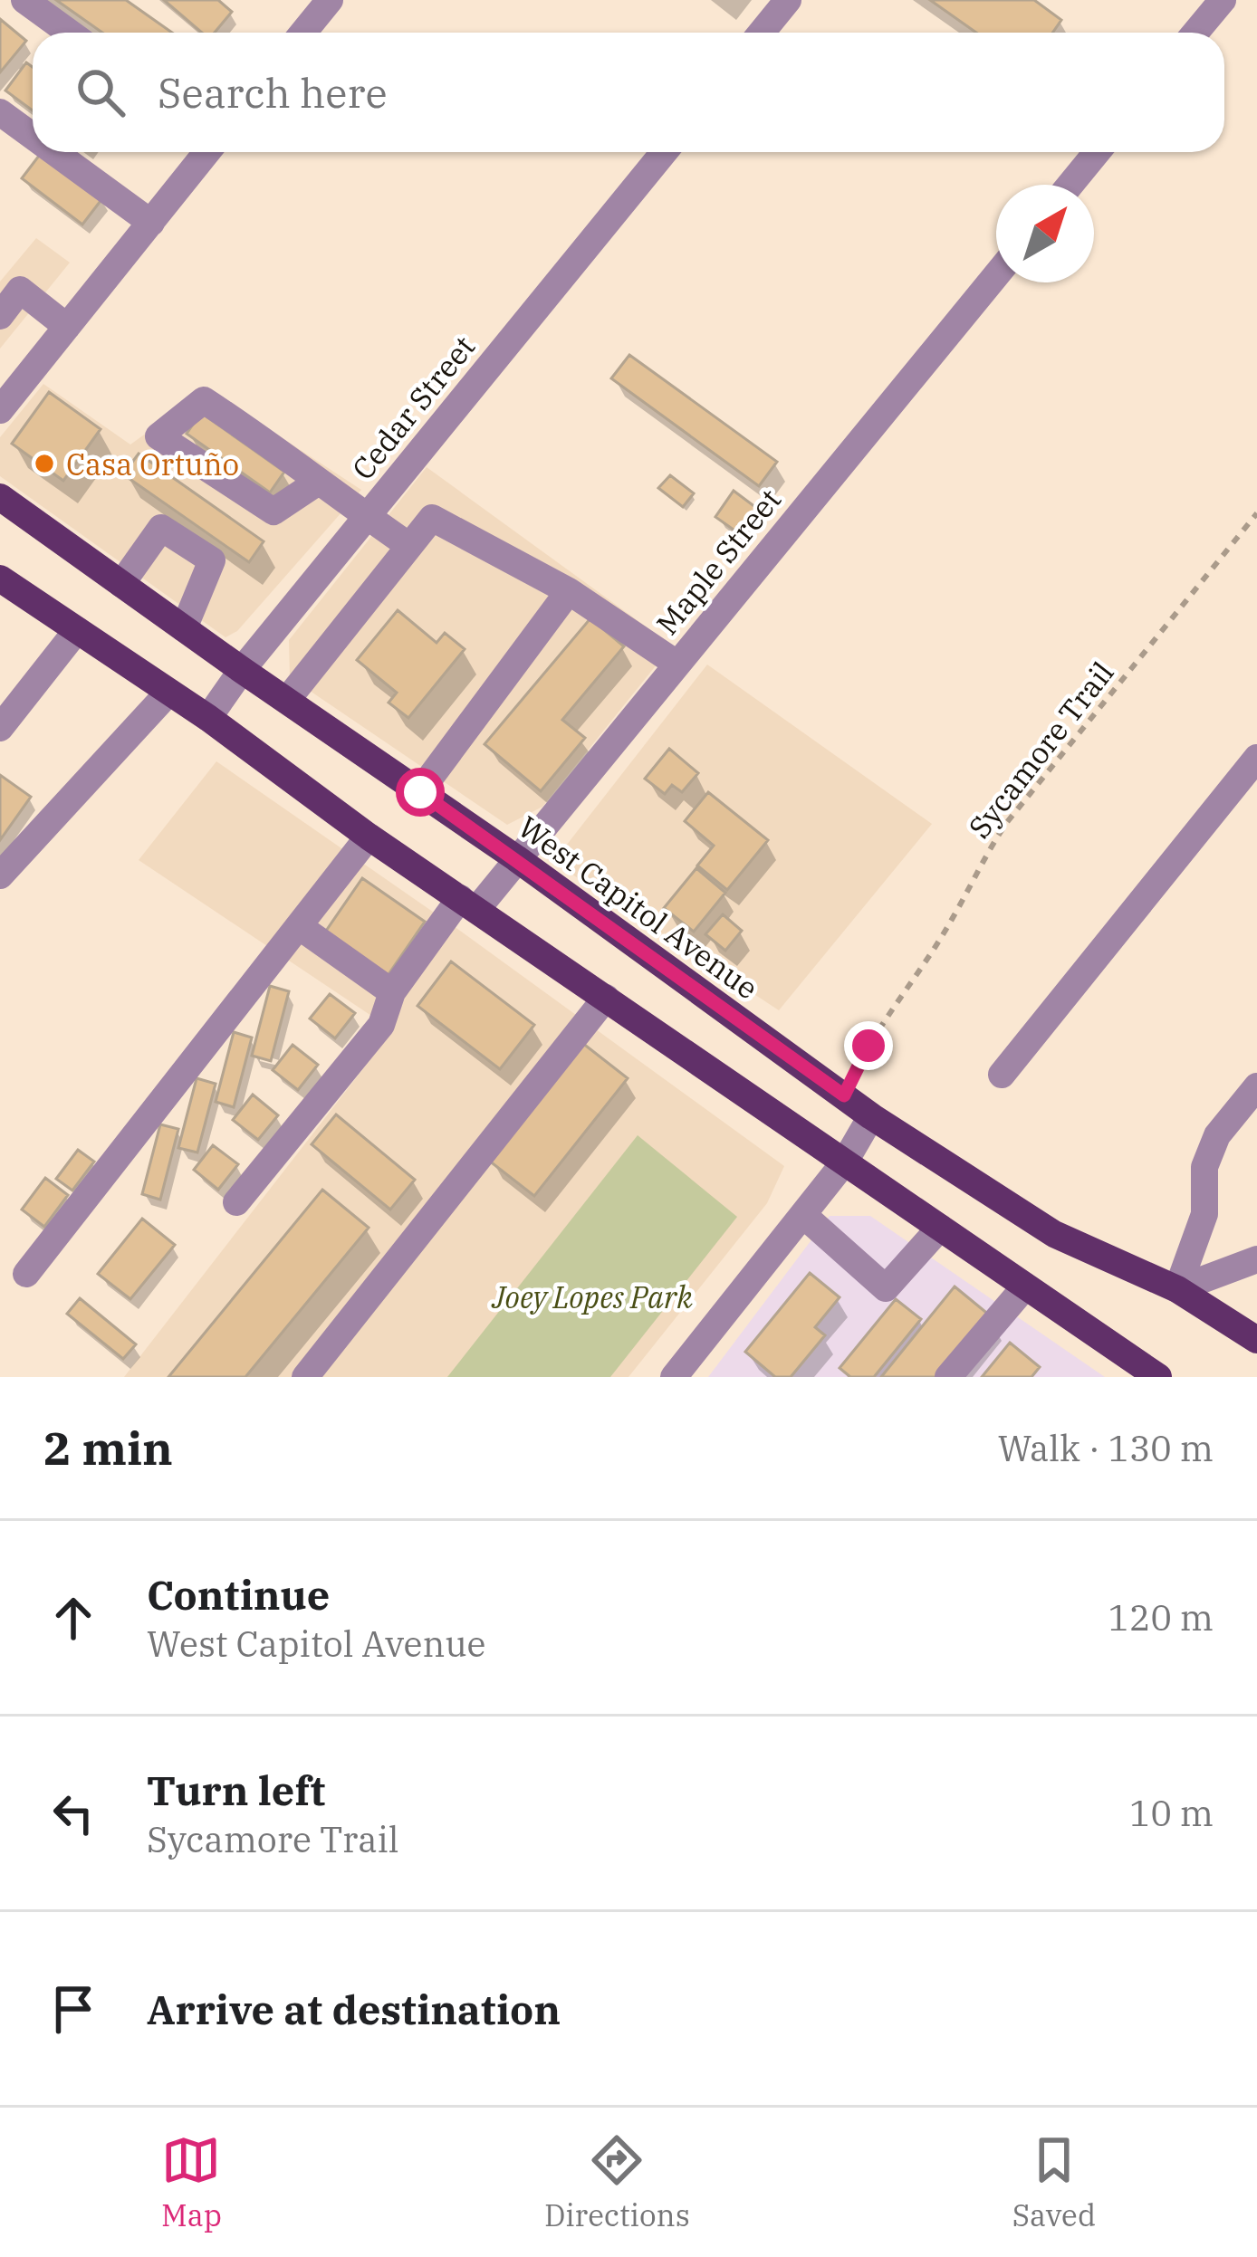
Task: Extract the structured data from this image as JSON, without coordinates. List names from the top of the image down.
{
  "streets": {
    "main road": ["West Capitol Avenue"],
    "street": ["Cedar Street", "Maple Street"],
    "path": ["Sycamore Trail"]
  },
  "crossings": [
    ["Cedar Street", "West Capitol Avenue"],
    ["Maple Street", "West Capitol Avenue"],
    ["Sycamore Trail", "West Capitol Avenue"]
  ],
  "parks": ["Joey Lopes Park"],
  "places": ["Casa Ortuño"],
  "north": "top right",
  "page": {
    "search": "Search here",
    "heading": ["2 min", "Walk · 130 m"],
    "list": [
      ["Continue", "West Capitol Avenue", "120 m"],
      ["Turn left", "Sycamore Trail", "10 m"],
      "Arrive at destination"
    ],
    "nav": ["Map", "Directions", "Saved"]
  }
}
